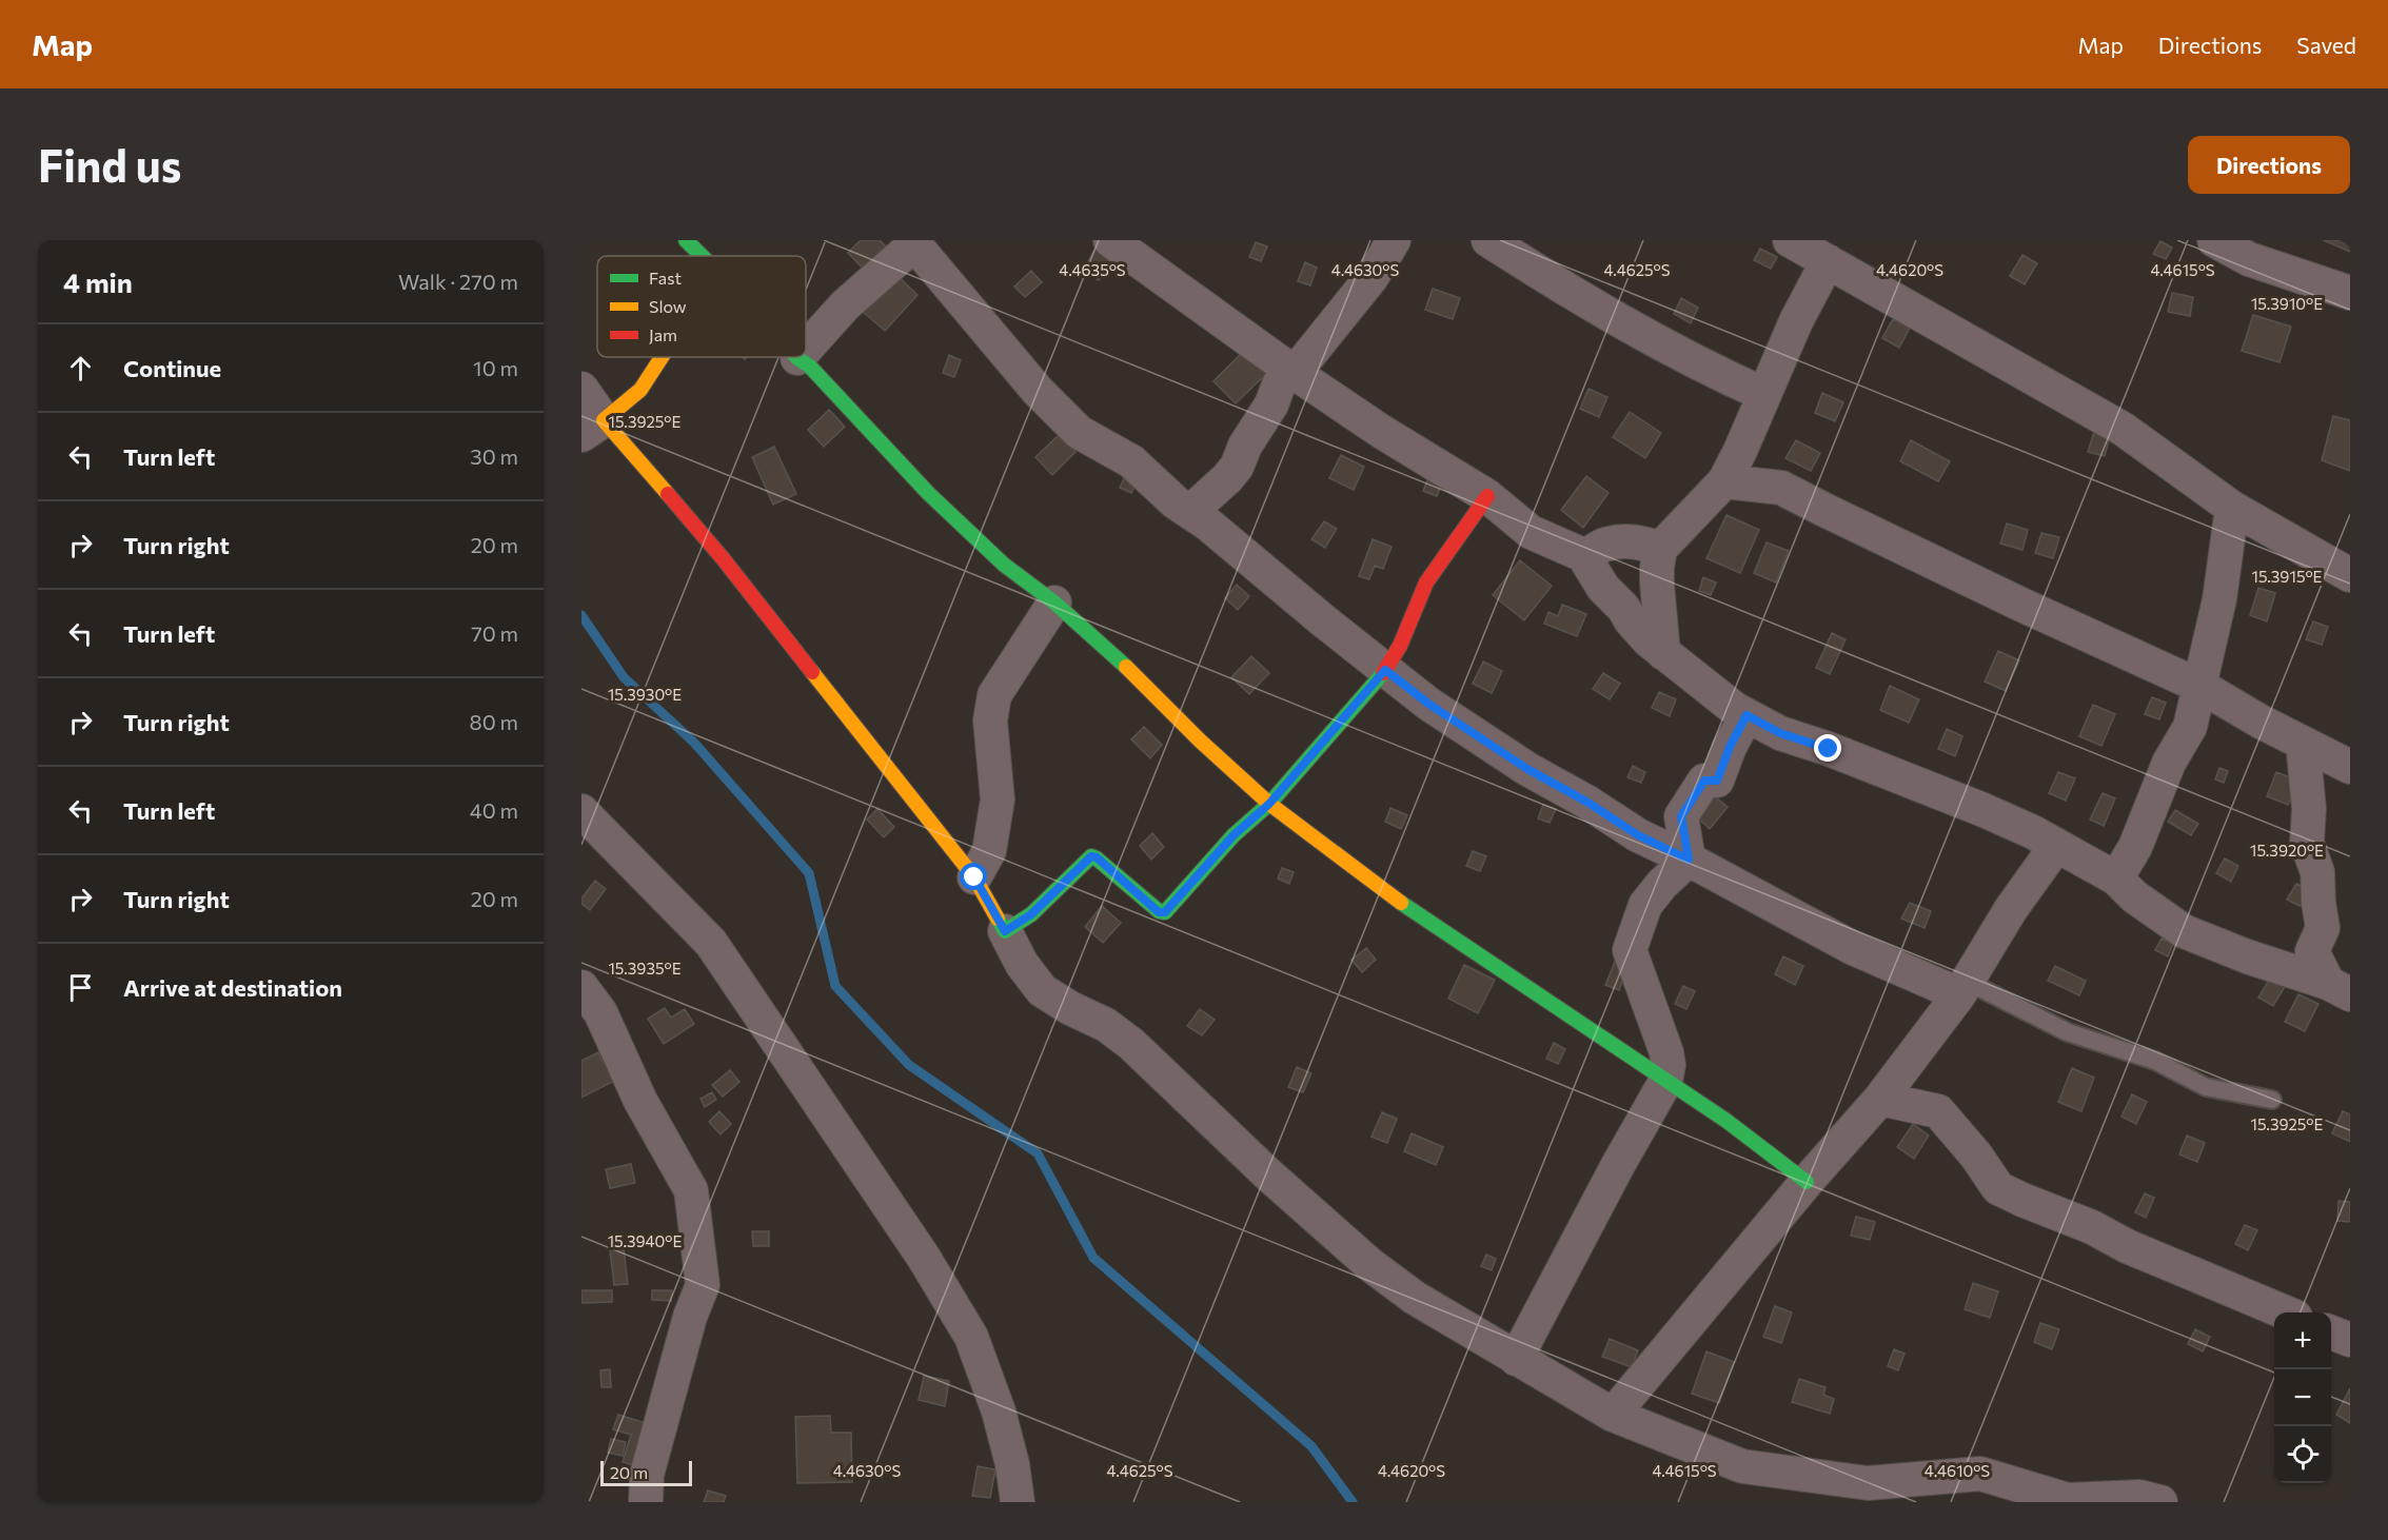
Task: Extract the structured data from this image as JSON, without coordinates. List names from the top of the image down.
{
  "legend": ["Fast", "Slow", "Jam"],
  "scale_bar": "20 m",
  "page": {
    "header": "Map",
    "nav": ["Map", "Directions", "Saved"],
    "buttons": "Directions",
    "title": "Find us",
    "heading": ["4 min", "Walk · 270 m"],
    "list": [
      ["Continue", "10 m"],
      ["Turn left", "30 m"],
      ["Turn right", "20 m"],
      ["Turn left", "70 m"],
      ["Turn right", "80 m"],
      ["Turn left", "40 m"],
      ["Turn right", "20 m"],
      "Arrive at destination"
    ],
    "map_buttons": ["+", "−"],
    "scale": "20 m"
  },
  "coordinates": [
    "4.4635°S",
    "4.4630°S",
    "4.4625°S",
    "4.4620°S",
    "4.4615°S",
    "15.3910°E",
    "15.3925°E",
    "15.3915°E",
    "15.3930°E",
    "15.3920°E",
    "15.3935°E",
    "15.3940°E",
    "4.4610°S"
  ]
}
